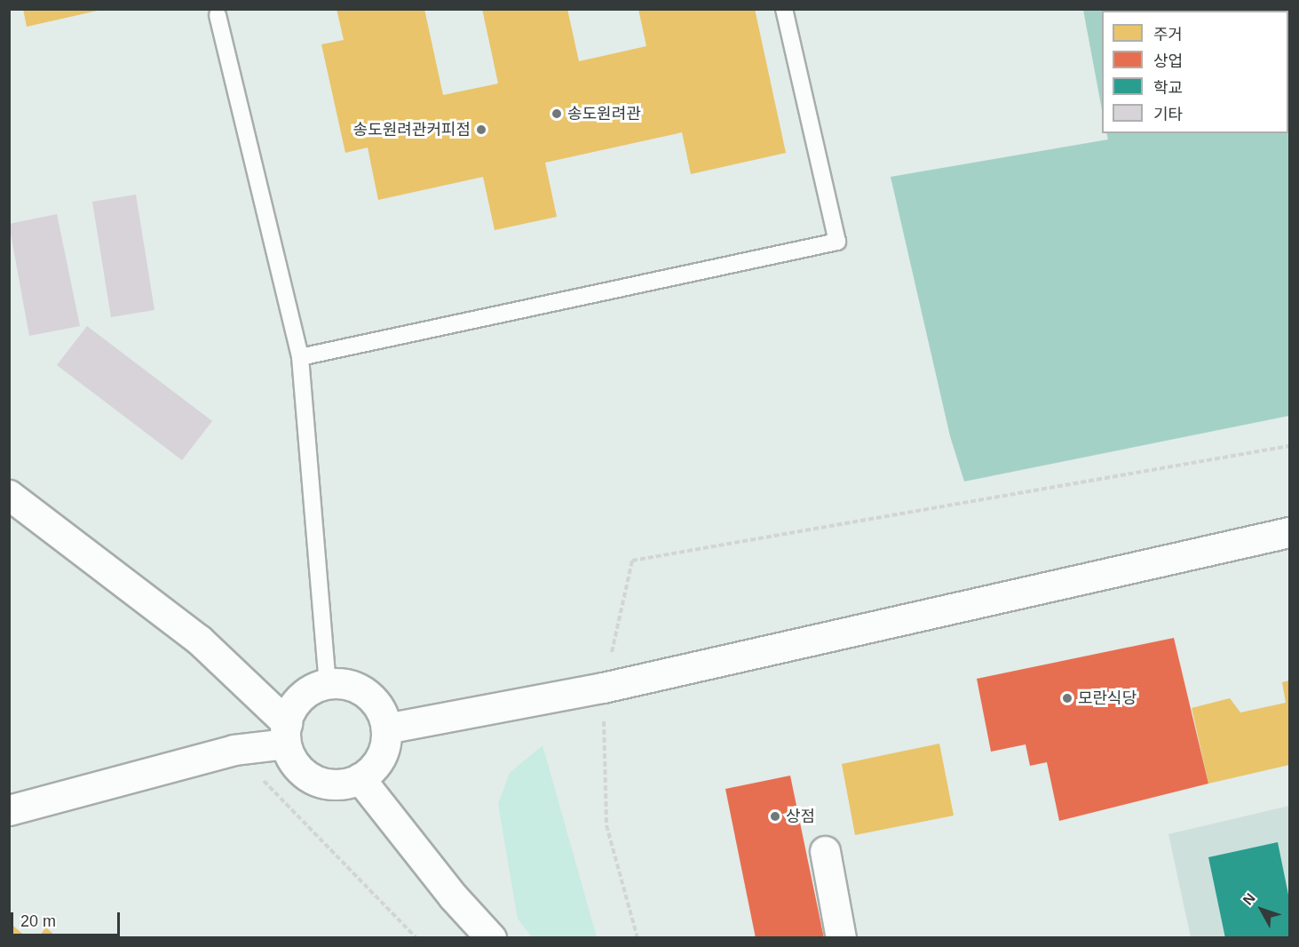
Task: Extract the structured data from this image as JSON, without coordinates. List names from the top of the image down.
{
  "places": [
    "송도원려관",
    "송도원려관커피점",
    "모란식당",
    "상점"
  ],
  "legend": [
    "주거",
    "상업",
    "학교",
    "기타"
  ],
  "scale_bar": "20 m",
  "north": "top left"
}
